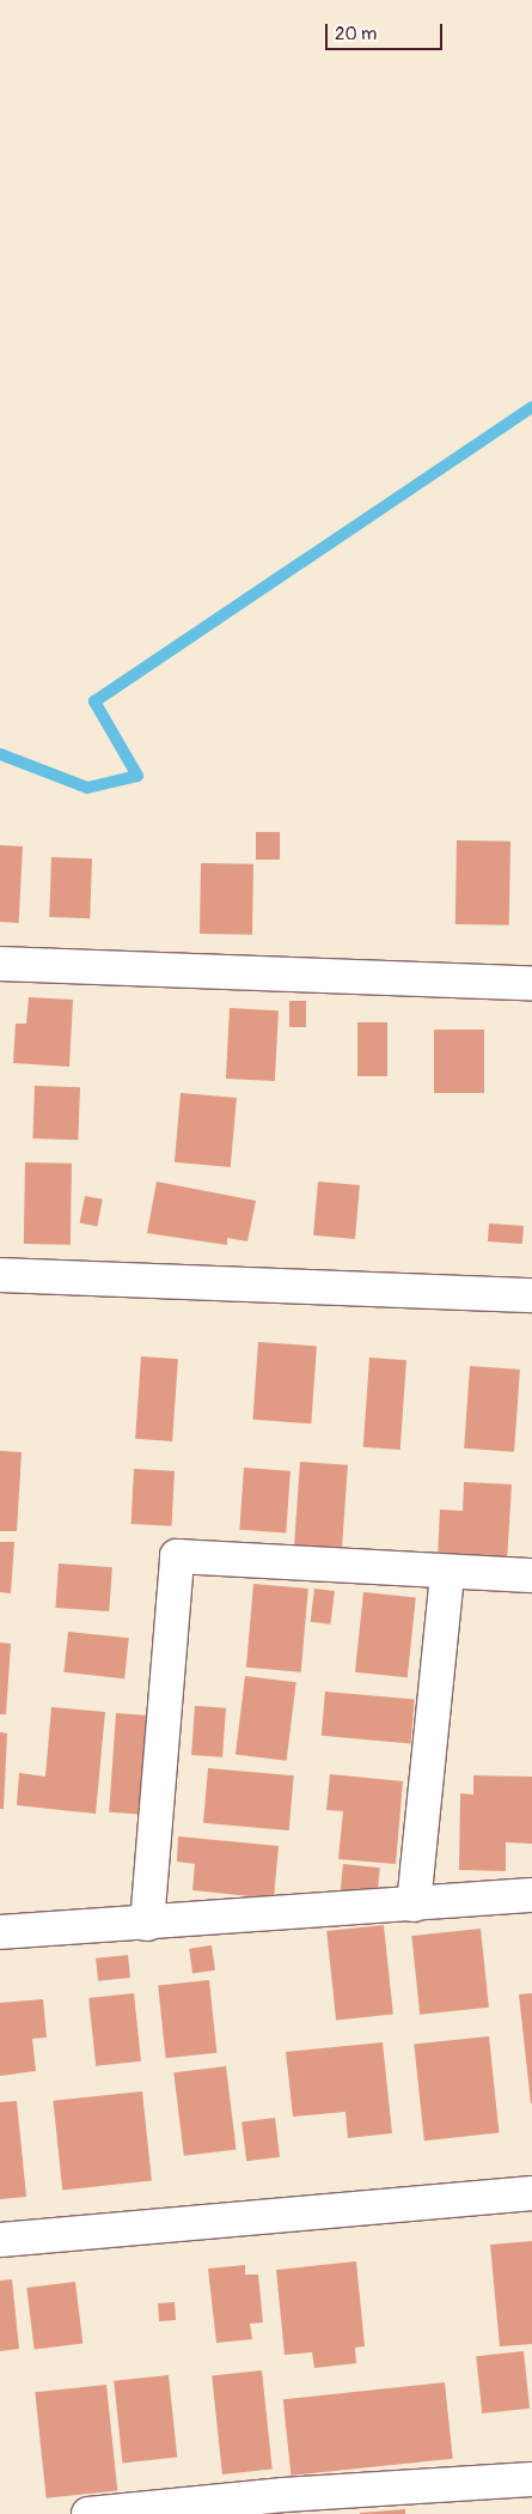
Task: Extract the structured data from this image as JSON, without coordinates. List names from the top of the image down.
{
  "scale_bar": "20 m"
}
